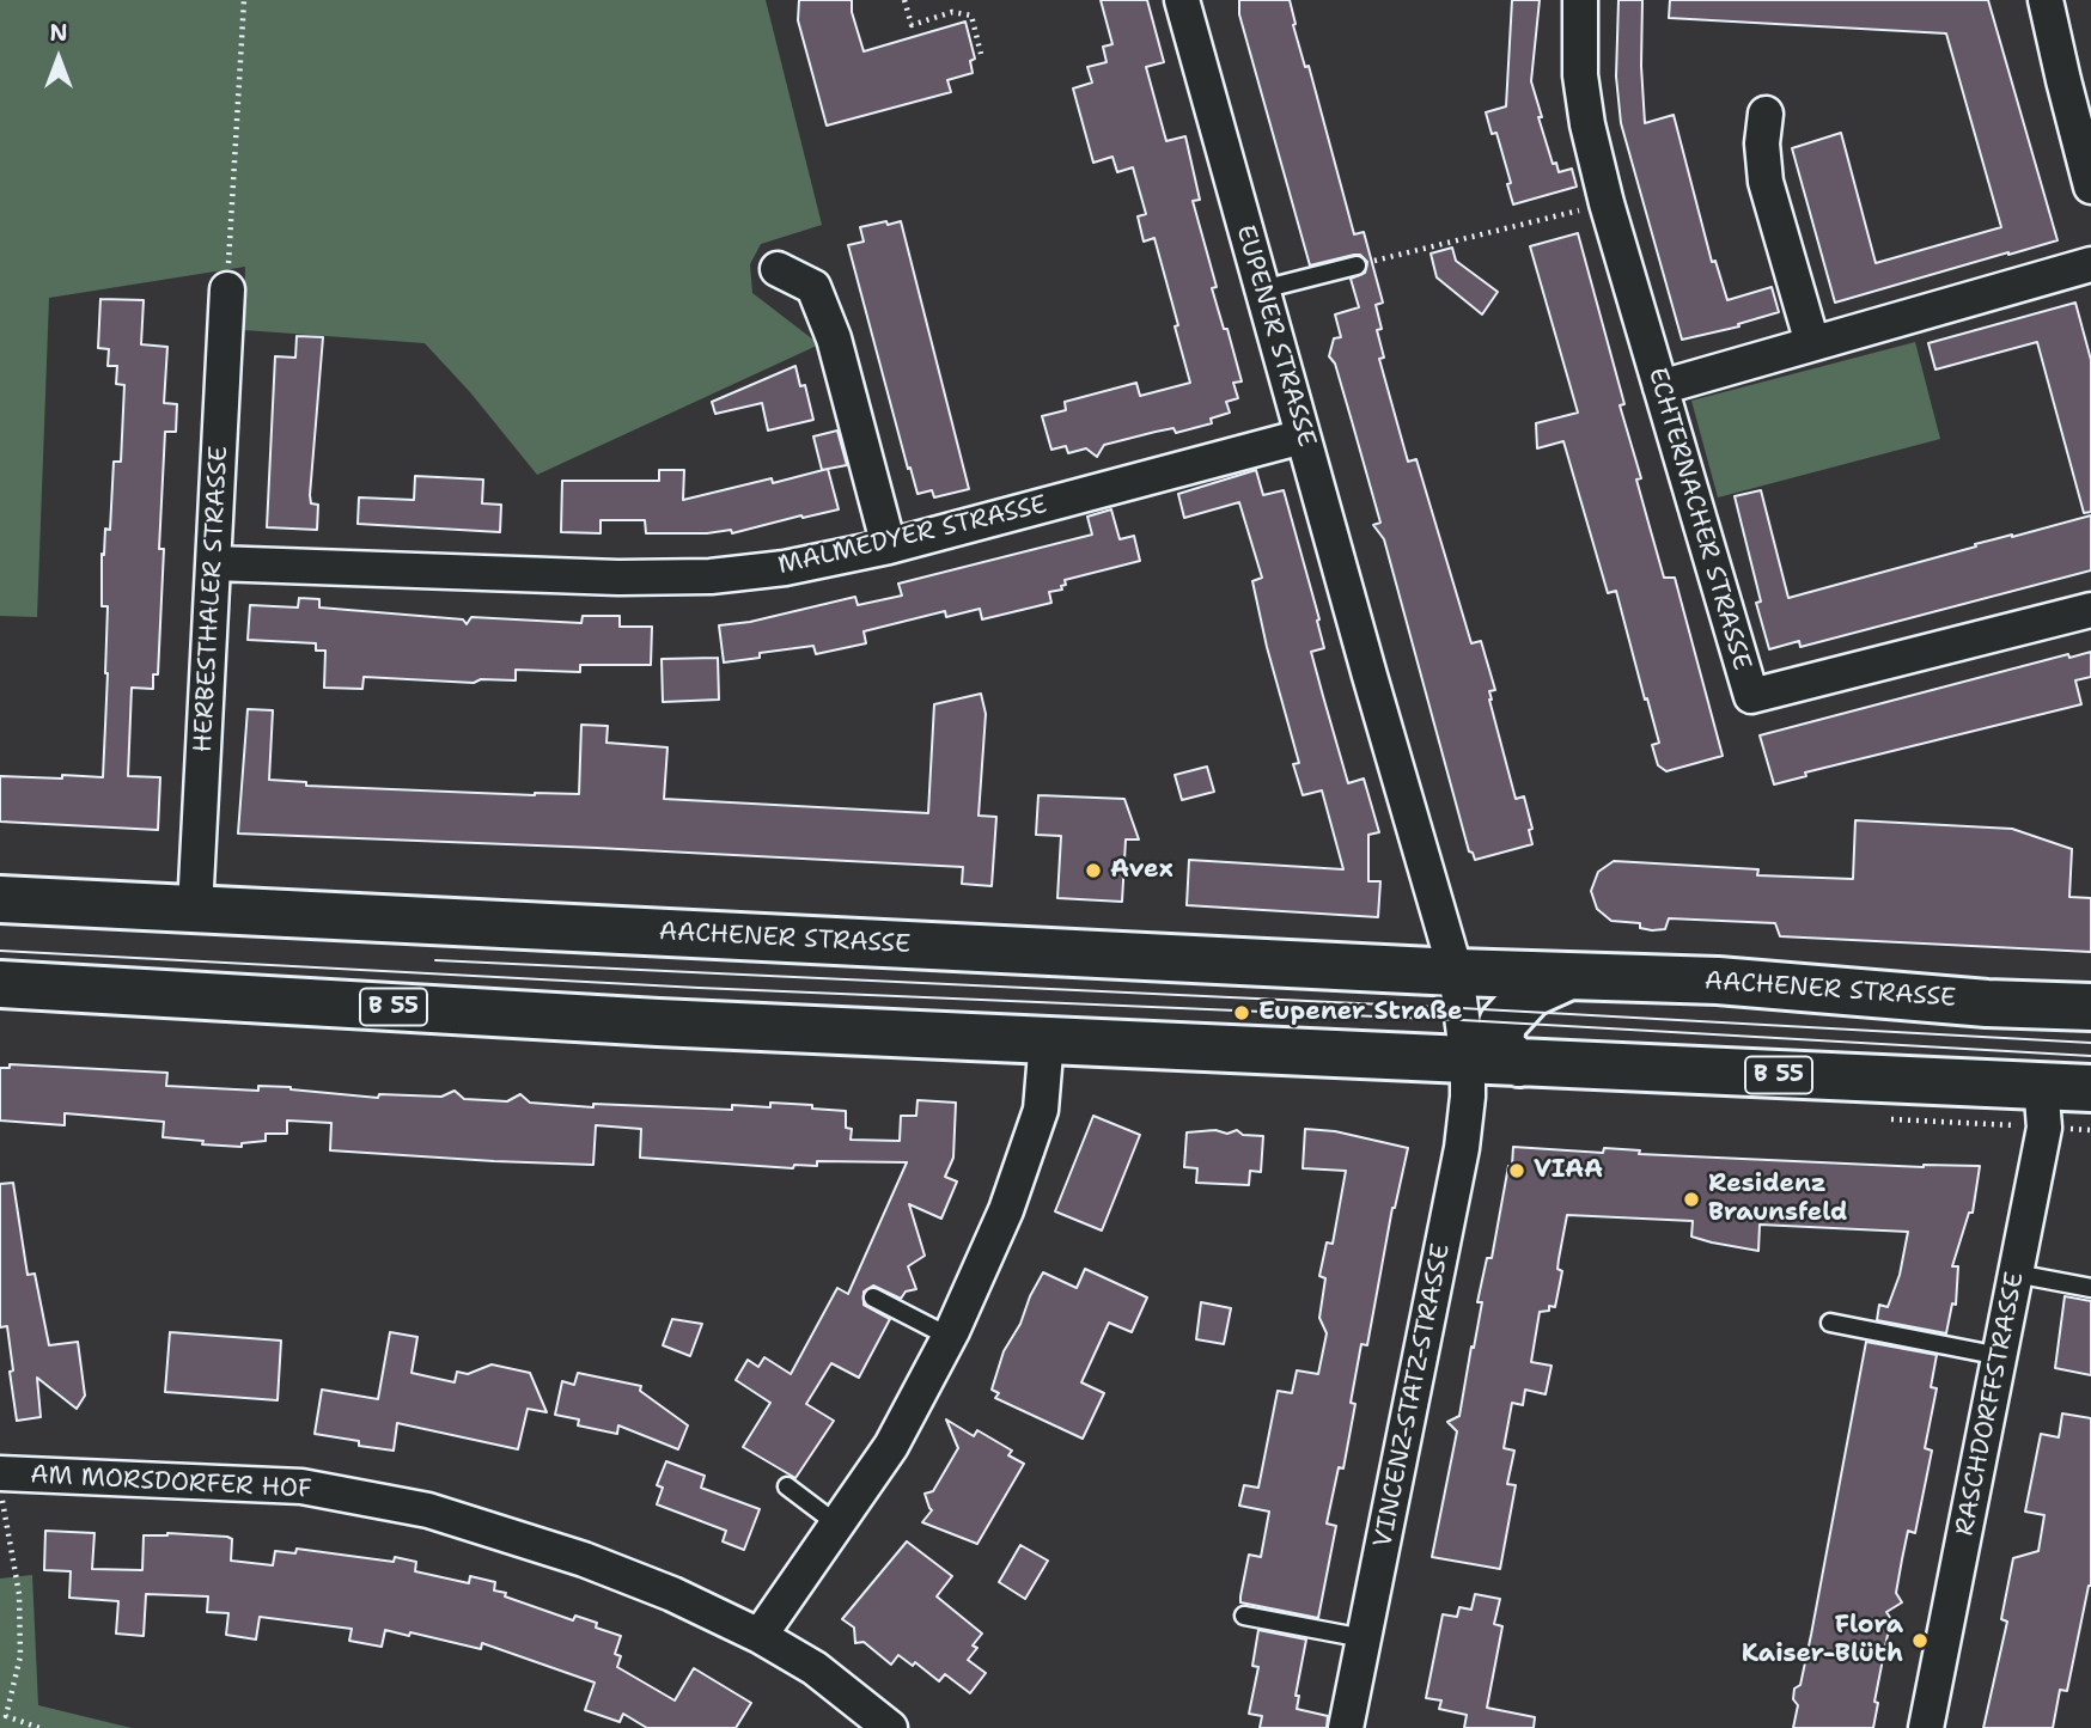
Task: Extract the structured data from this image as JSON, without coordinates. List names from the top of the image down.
{
  "streets": {
    "main road": ["AACHENER STRASSE", "B 55"],
    "street": [
      "EUPENER STRASSE",
      "ECHTERNACHER STRASSE",
      "MALMEDYER STRASSE",
      "HERBESTHALER STRASSE",
      "VINCENZ-STATZ-STRASSE",
      "RASCHDORFFSTRASSE",
      "AM MORSDORFER HOF"
    ]
  },
  "crossings": [
    ["EUPENER STRASSE", "MALMEDYER STRASSE"],
    ["EUPENER STRASSE", "AACHENER STRASSE"],
    ["EUPENER STRASSE", "B 55"],
    ["EUPENER STRASSE", "VINCENZ-STATZ-STRASSE"],
    ["MALMEDYER STRASSE", "HERBESTHALER STRASSE"],
    ["HERBESTHALER STRASSE", "AACHENER STRASSE"],
    ["AACHENER STRASSE", "B 55"],
    ["B 55", "VINCENZ-STATZ-STRASSE"],
    ["B 55", "RASCHDORFFSTRASSE"]
  ],
  "places": [
    "Avex",
    "Eupener Straße",
    "VIAA",
    "Residenz Braunsfeld",
    "Flora Kaiser-Blüth"
  ],
  "north": "top"
}
